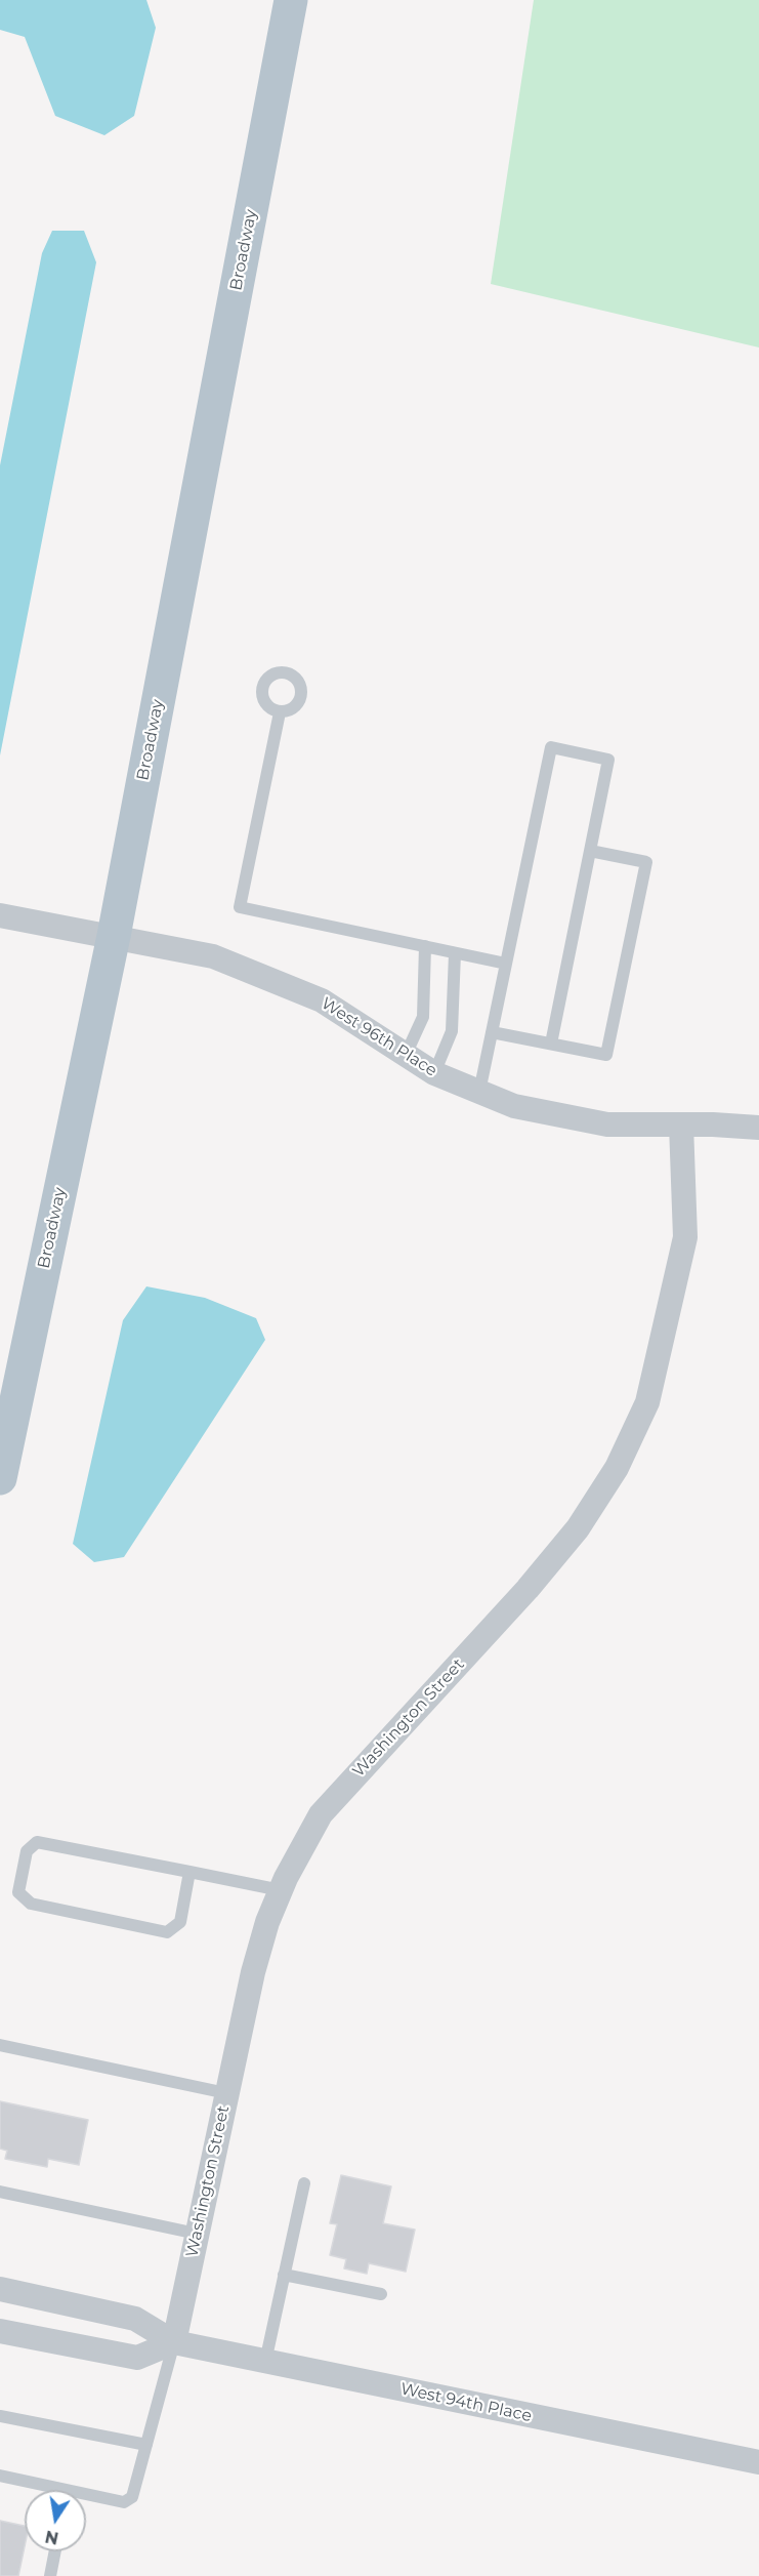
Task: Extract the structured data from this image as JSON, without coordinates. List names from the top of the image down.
{
  "streets": {
    "main road": ["Broadway"],
    "street": ["West 96th Place", "Washington Street", "West 94th Place"]
  },
  "crossings": [
    ["Broadway", "West 96th Place"],
    ["West 96th Place", "Washington Street"],
    ["Washington Street", "West 94th Place"]
  ],
  "north": "bottom"
}
